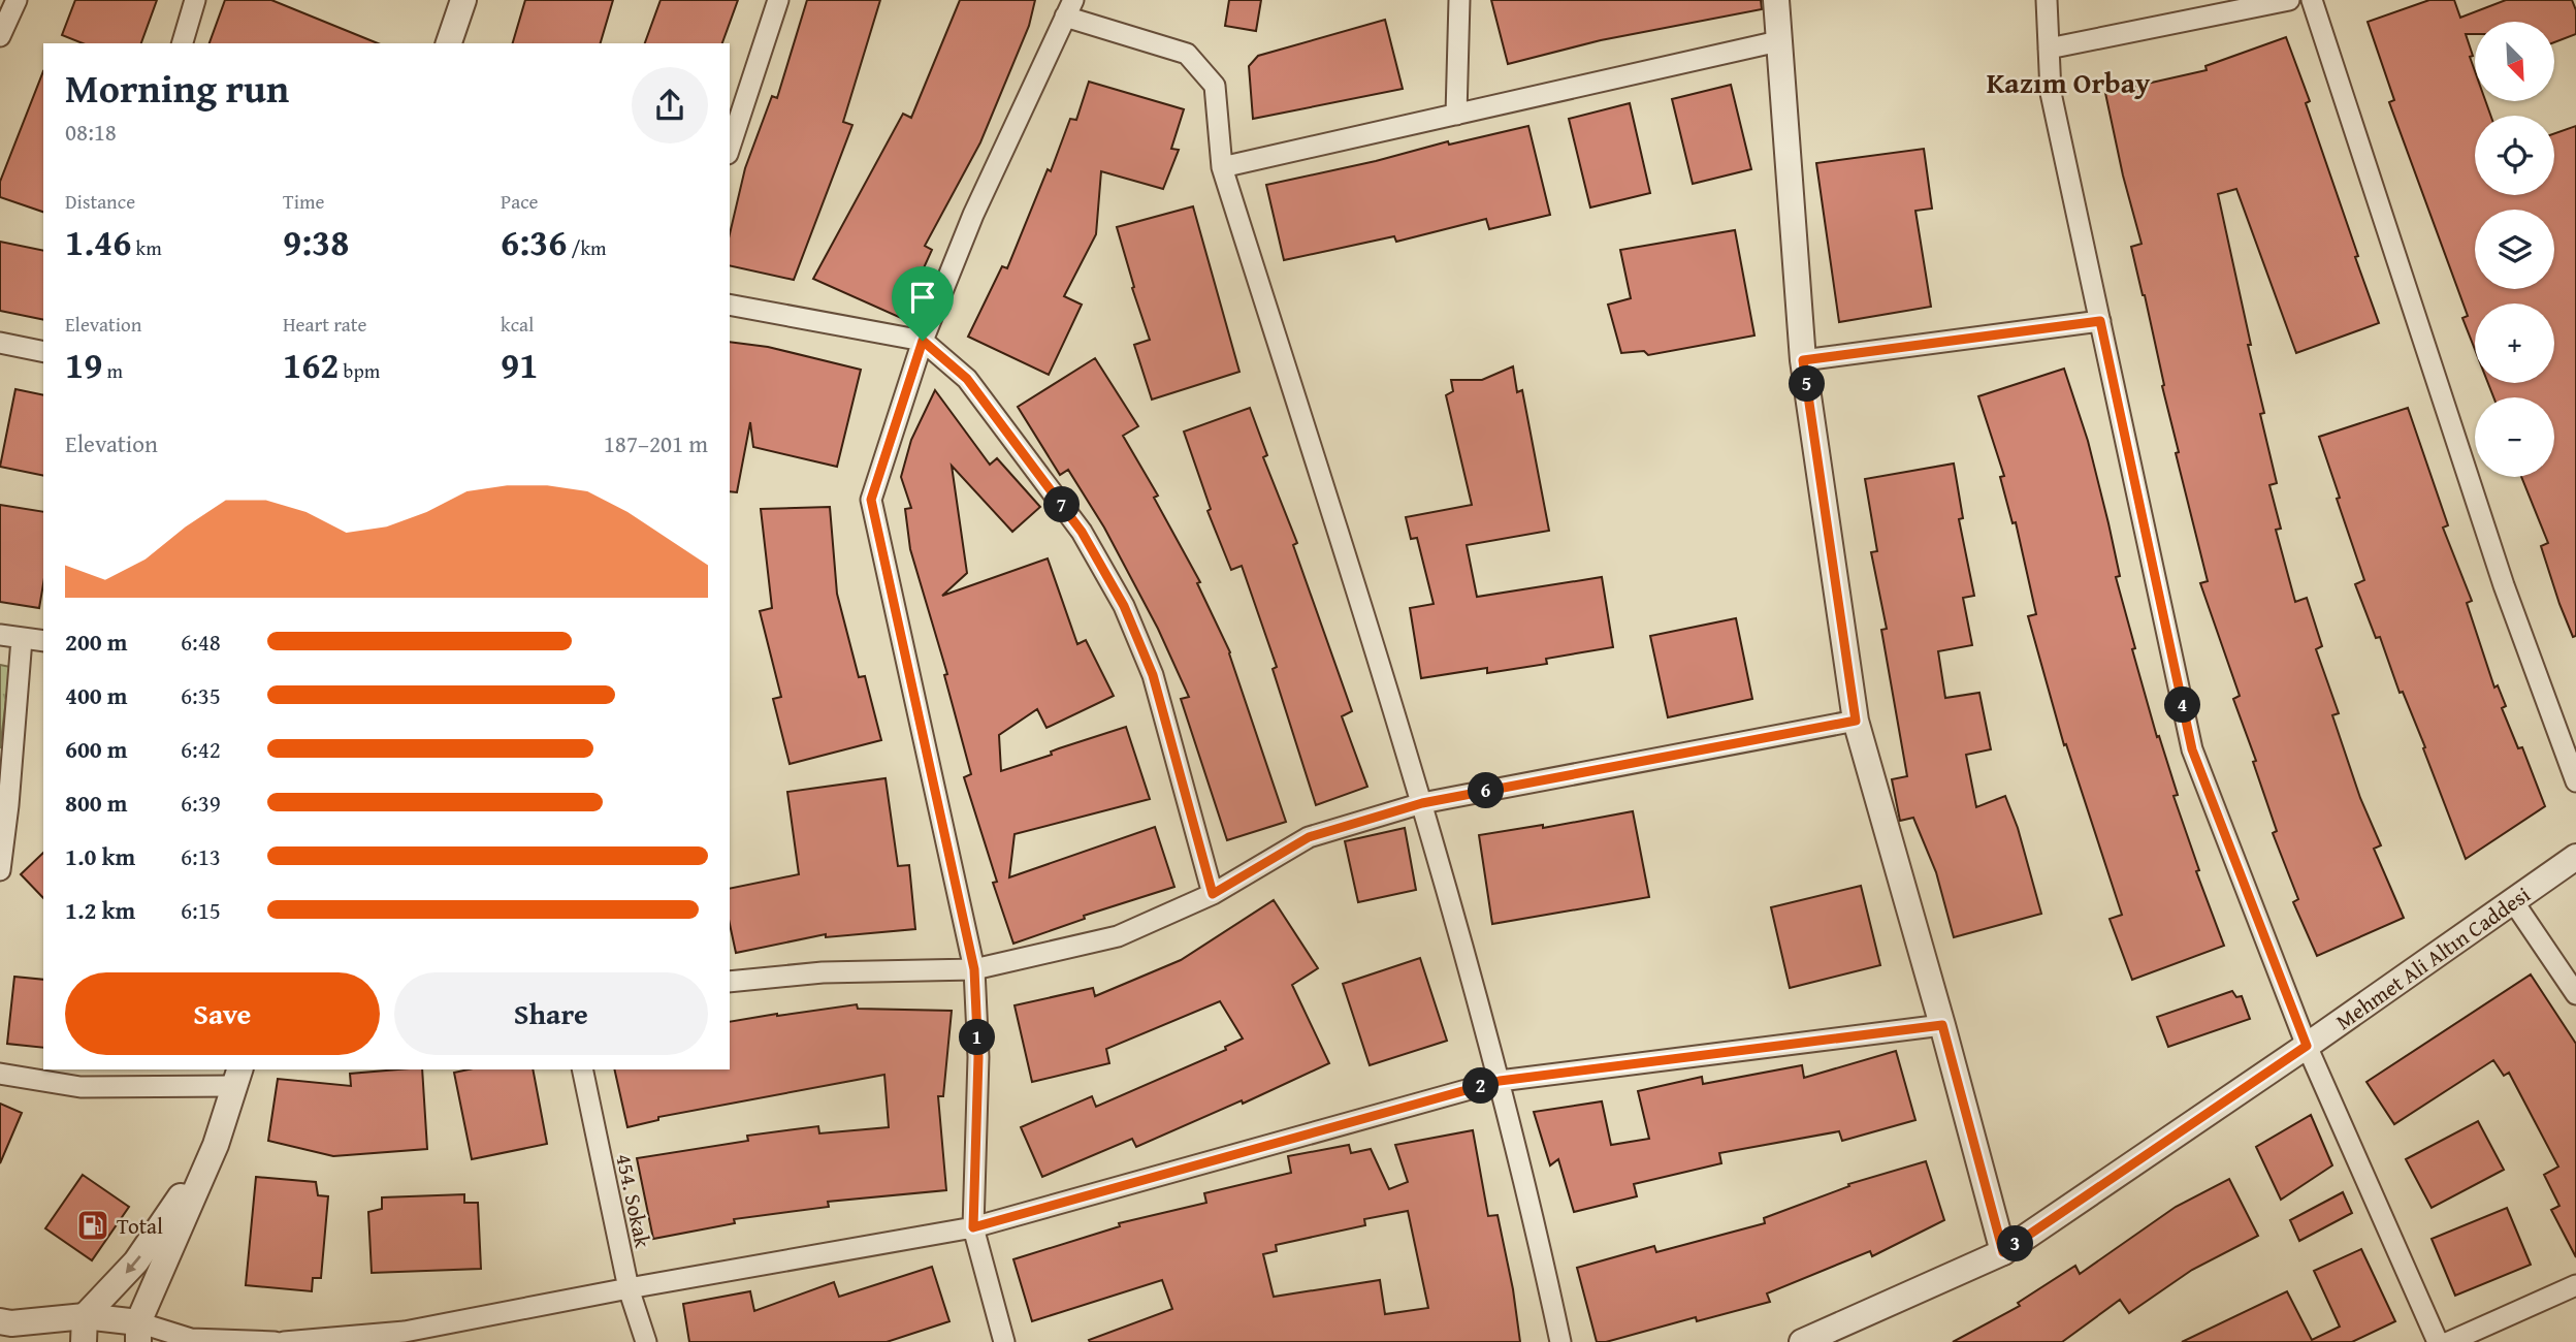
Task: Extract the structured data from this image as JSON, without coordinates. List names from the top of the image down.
{
  "streets": {
    "street": ["Mehmet Ali Altın Caddesi", "454. Sokak"]
  },
  "districts": ["Kazım Orbay"],
  "places": {
    "fuel station": ["Total"]
  },
  "north": "bottom right",
  "page": {
    "map_buttons": ["+", "−"],
    "heading": ["Morning run", "08:18"],
    "stats": [
      ["Distance", "1.46 km"],
      ["Time", "9:38"],
      ["Pace", "6:36 /km"],
      ["Elevation", "19 m"],
      ["Heart rate", "162 bpm"],
      ["kcal", "91"]
    ],
    "pins": [
      "5",
      "7",
      "4",
      "6",
      "1",
      "2",
      "3"
    ],
    "chart": ["Elevation", "187–201 m"],
    "list": [
      {
        "name": "200 m",
        "note": "6:48"
      },
      {
        "name": "400 m",
        "note": "6:35"
      },
      {
        "name": "600 m",
        "note": "6:42"
      },
      {
        "name": "800 m",
        "note": "6:39"
      },
      {
        "name": "1.0 km",
        "note": "6:13"
      },
      {
        "name": "1.2 km",
        "note": "6:15"
      }
    ],
    "buttons": ["Save", "Share"]
  }
}
